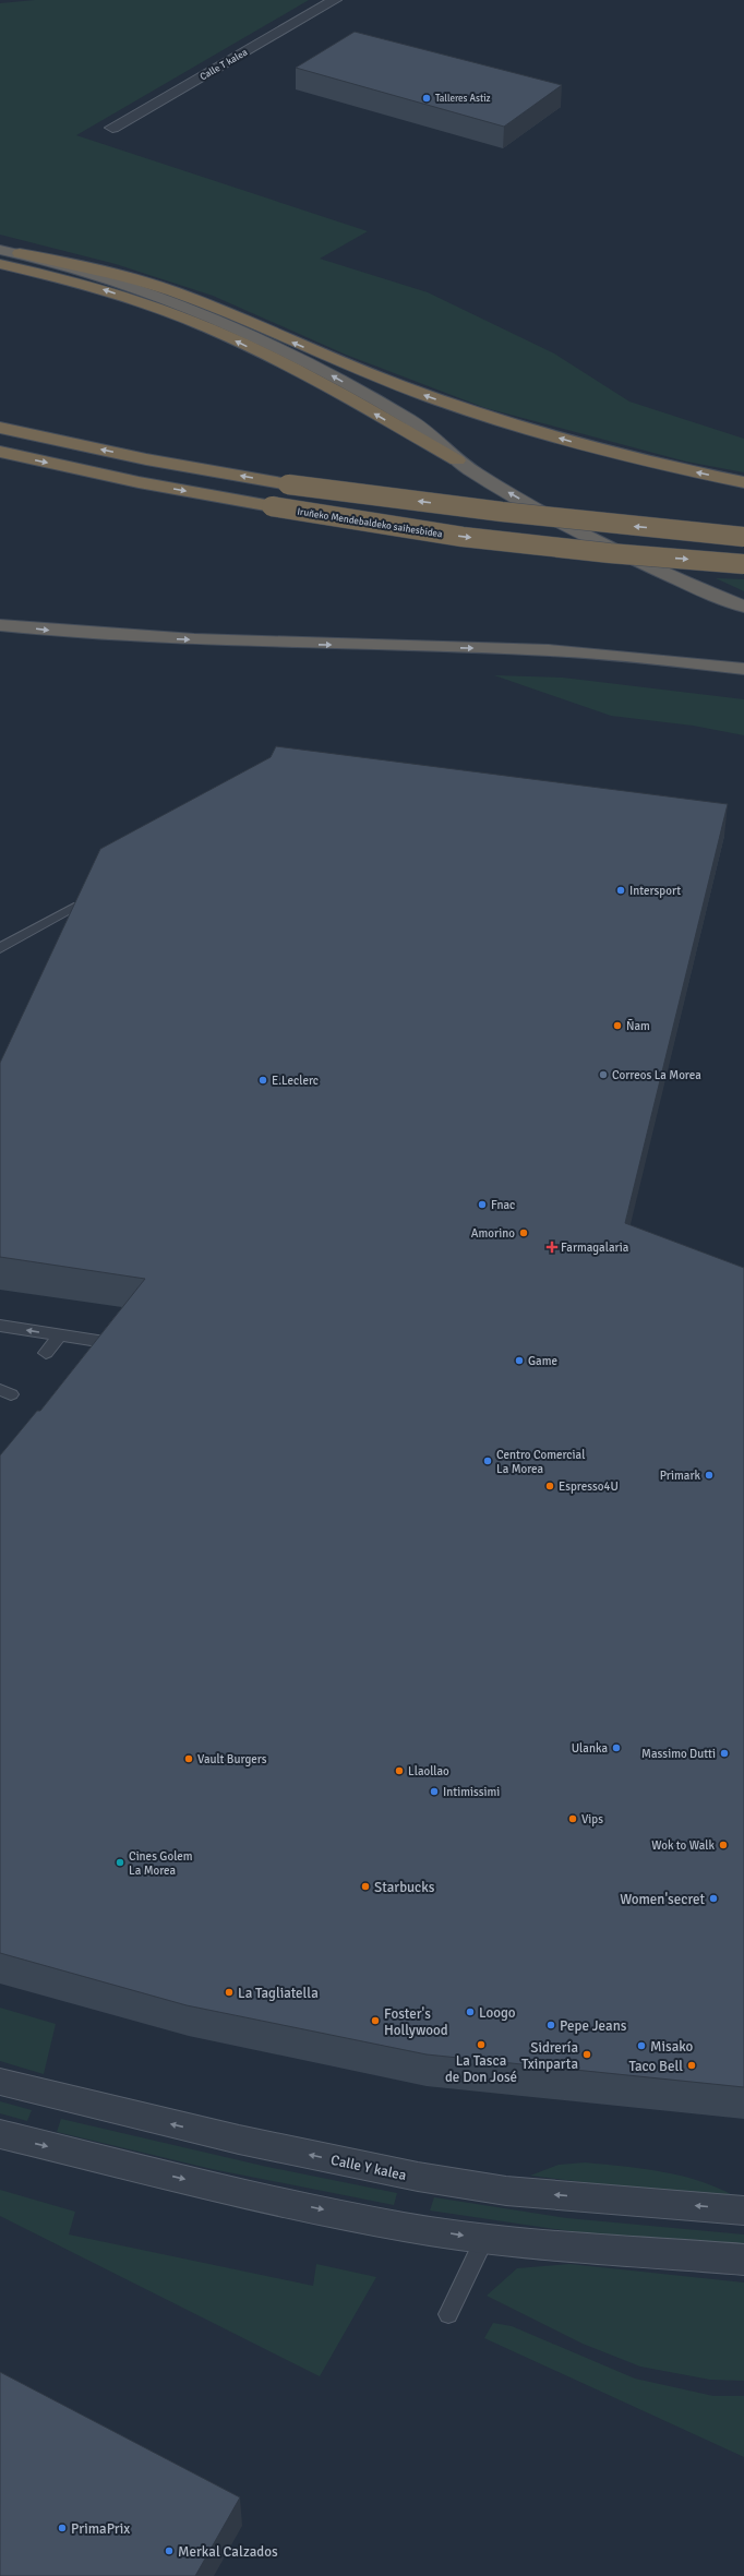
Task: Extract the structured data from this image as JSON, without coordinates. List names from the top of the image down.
{
  "streets": {
    "highway": ["Iruñeko Mendebaldeko saihesbidea"],
    "street": ["Calle T kalea", "Calle Y kalea"]
  },
  "places": {
    "other": [
      "Talleres Astiz",
      "Intersport",
      "Ñam",
      "Correos La Morea",
      "E.Leclerc",
      "Fnac",
      "Amorino",
      "Game",
      "Centro Comercial La Morea",
      "Primark",
      "Espresso4U",
      "Ulanka",
      "Massimo Dutti",
      "Vault Burgers",
      "Llaollao",
      "Intimissimi",
      "Vips",
      "Wok to Walk",
      "Cines Golem La Morea",
      "Starbucks",
      "Women'secret",
      "La Tagliatella",
      "Loogo",
      "Foster's Hollywood",
      "Pepe Jeans",
      "La Tasca de Don José",
      "Misako",
      "Sidrería Txinparta",
      "Taco Bell",
      "PrimaPrix",
      "Merkal Calzados"
    ],
    "health": ["Farmagalaria"]
  }
}
